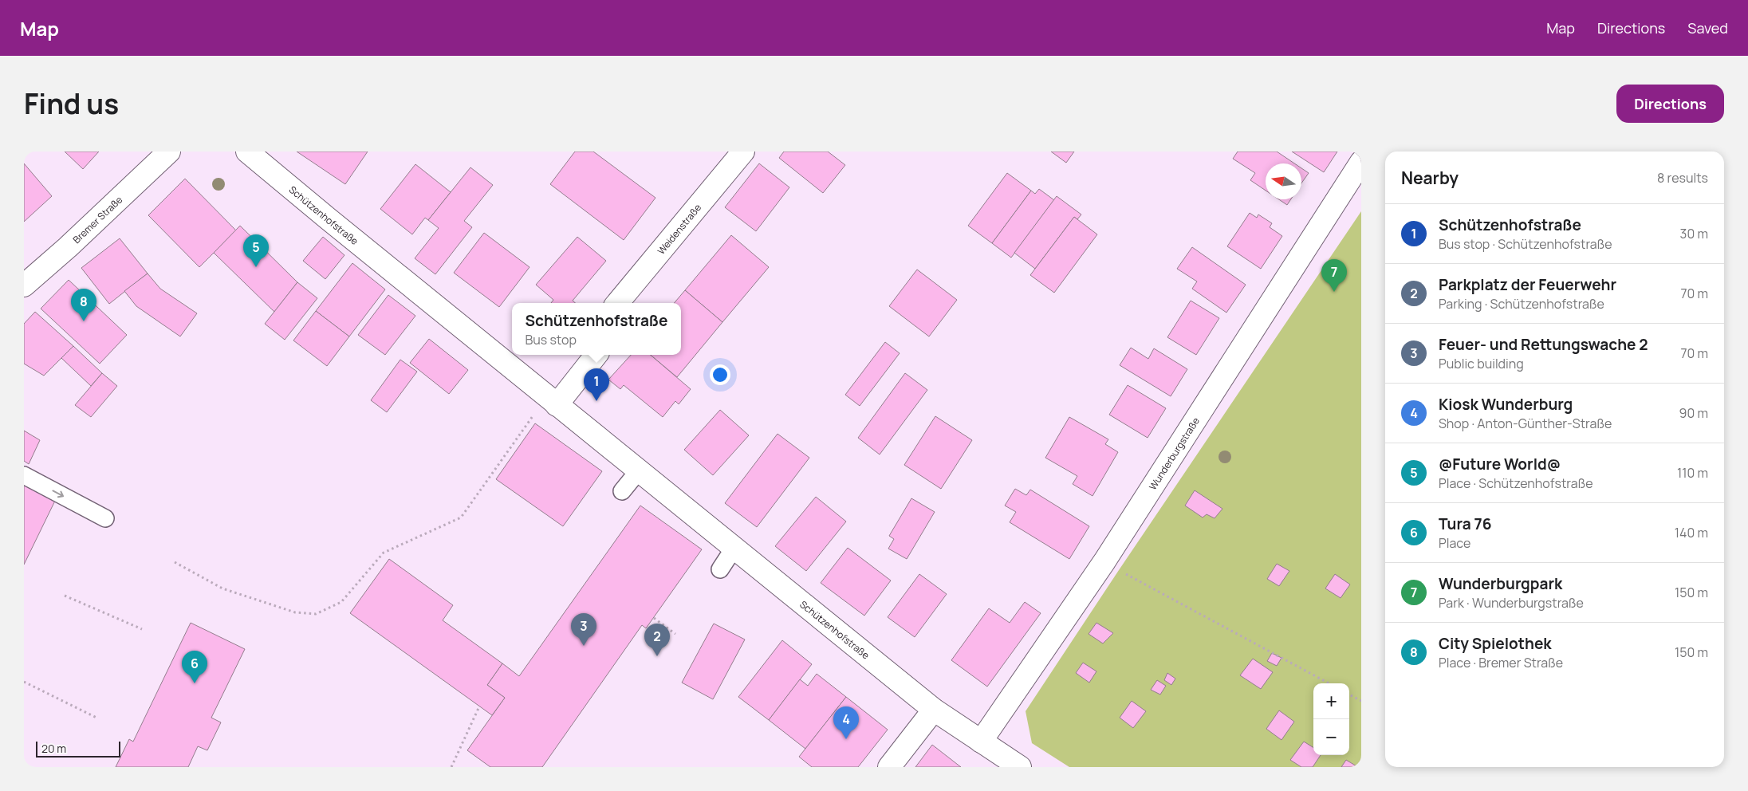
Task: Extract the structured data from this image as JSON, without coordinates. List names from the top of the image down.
{
  "streets": {
    "street": [
      "Schützenhofstraße",
      "Bremer Straße",
      "Weidenstraße",
      "Wunderburgstraße"
    ]
  },
  "crossings": [
    ["Schützenhofstraße", "Wunderburgstraße"]
  ],
  "scale_bar": "20 m",
  "north": "left",
  "page": {
    "header": "Map",
    "nav": ["Map", "Directions", "Saved"],
    "title": "Find us",
    "buttons": "Directions",
    "heading": ["Nearby", "8 results"],
    "list": [
      {
        "mark": "1",
        "name": "Schützenhofstraße",
        "note": "Bus stop · Schützenhofstraße",
        "value": "30 m"
      },
      {
        "mark": "2",
        "name": "Parkplatz der Feuerwehr",
        "note": "Parking · Schützenhofstraße",
        "value": "70 m"
      },
      {
        "mark": "3",
        "name": "Feuer- und Rettungswache 2",
        "note": "Public building",
        "value": "70 m"
      },
      {
        "mark": "4",
        "name": "Kiosk Wunderburg",
        "note": "Shop · Anton-Günther-Straße",
        "value": "90 m"
      },
      {
        "mark": "5",
        "name": "@Future World@",
        "note": "Place · Schützenhofstraße",
        "value": "110 m"
      },
      {
        "mark": "6",
        "name": "Tura 76",
        "note": "Place",
        "value": "140 m"
      },
      {
        "mark": "7",
        "name": "Wunderburgpark",
        "note": "Park · Wunderburgstraße",
        "value": "150 m"
      },
      {
        "mark": "8",
        "name": "City Spielothek",
        "note": "Place · Bremer Straße",
        "value": "150 m"
      }
    ],
    "pins": [
      "5",
      "7",
      "8",
      "1",
      "3",
      "2",
      "6",
      "4"
    ],
    "popup": ["Schützenhofstraße", "Bus stop"],
    "map_buttons": ["+", "−"],
    "scale": "20 m"
  }
}
